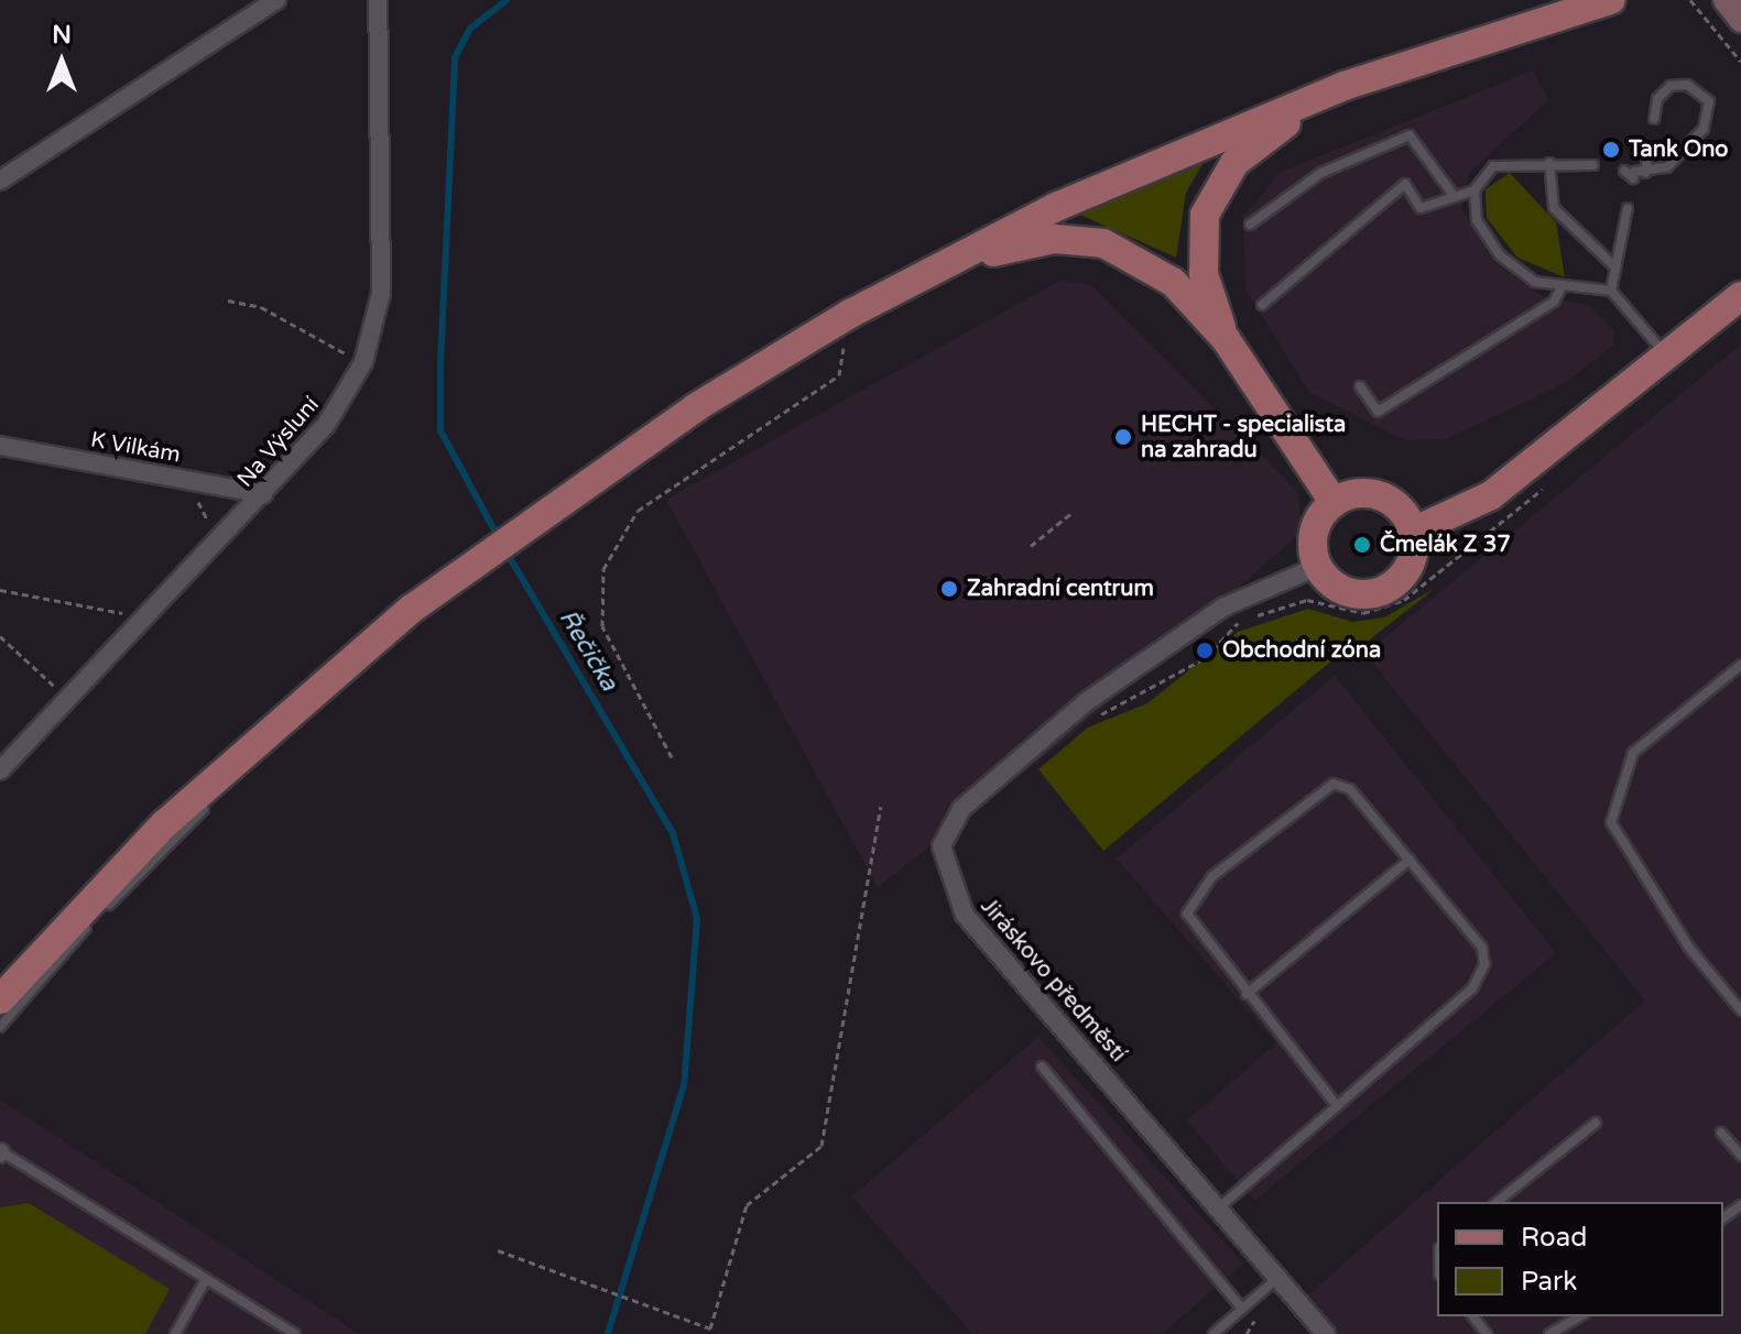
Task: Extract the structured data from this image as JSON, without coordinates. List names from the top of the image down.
{
  "streets": {
    "street": ["Na Výsluní", "K Vilkám", "Jiráskovo předměstí"]
  },
  "crossings": [
    ["Na Výsluní", "K Vilkám"]
  ],
  "water": ["Řečička"],
  "places": [
    "Tank Ono",
    "HECHT - specialista na zahradu",
    "Čmelák Z 37",
    "Zahradní centrum",
    "Obchodní zóna"
  ],
  "legend": ["Road", "Park"],
  "north": "top"
}
